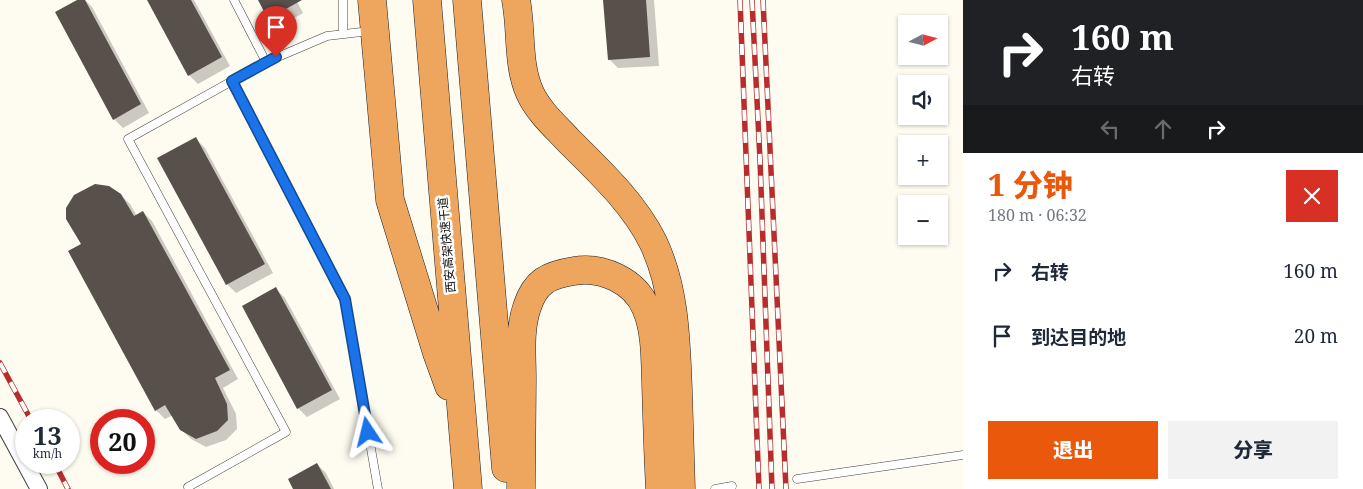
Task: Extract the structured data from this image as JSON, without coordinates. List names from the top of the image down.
{
  "streets": {
    "highway": ["西安高架快速干道"]
  },
  "north": "right",
  "page": {
    "turn": ["160 m", "右转"],
    "map_buttons": ["+", "−"],
    "heading": ["1 分钟", "180 m · 06:32"],
    "list": [
      {
        "name": "右转",
        "value": "160 m"
      },
      {
        "name": "到达目的地",
        "value": "20 m"
      }
    ],
    "speed": "13 km/h",
    "limit": "20",
    "buttons": ["退出", "分享"]
  }
}
